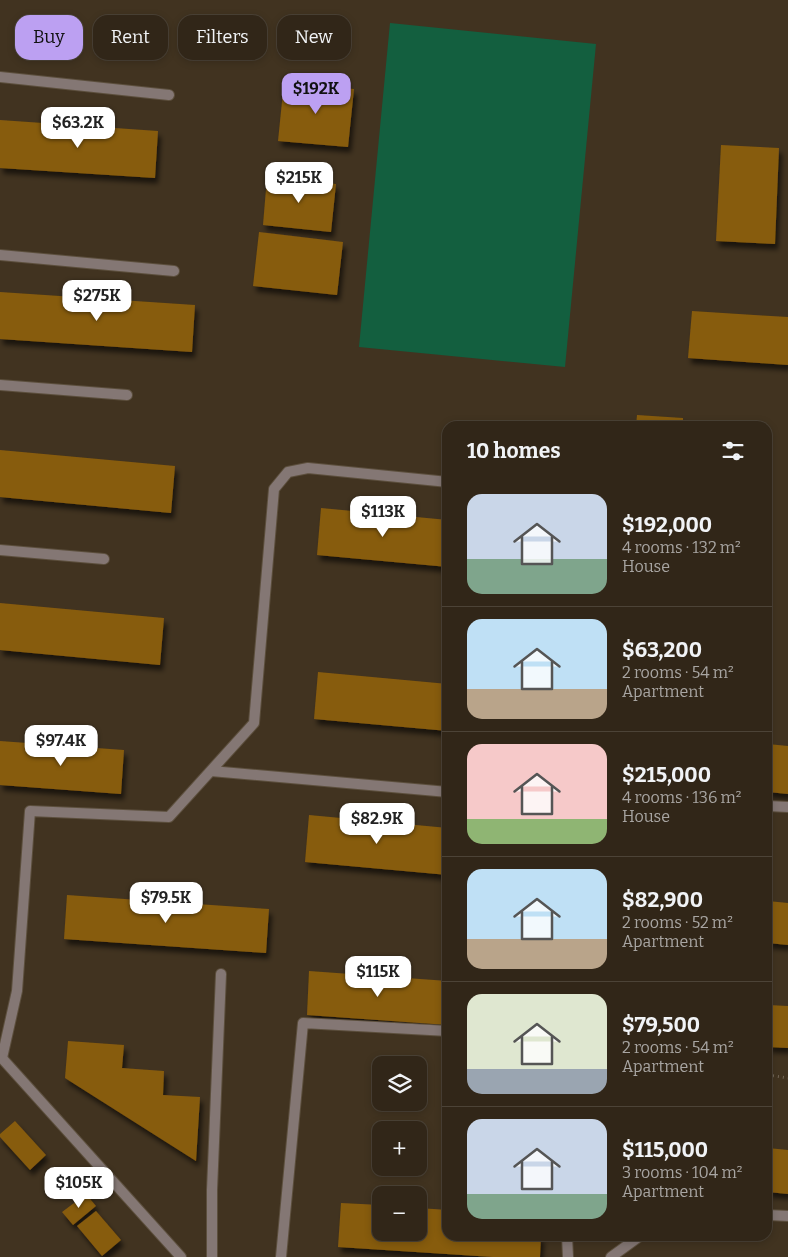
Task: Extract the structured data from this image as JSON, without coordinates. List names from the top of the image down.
{
  "page": {
    "chip": [
      "Buy",
      "Rent",
      "Filters",
      "New"
    ],
    "price": [
      "$192K",
      "$63.2K",
      "$215K",
      "$275K",
      "$113K",
      "$97.4K",
      "$82.9K",
      "$79.5K",
      "$115K",
      "$105K"
    ],
    "heading": "10 homes",
    "list": [
      {
        "name": "$192,000",
        "note": "4 rooms · 132 m² · House"
      },
      {
        "name": "$63,200",
        "note": "2 rooms · 54 m² · Apartment"
      },
      {
        "name": "$215,000",
        "note": "4 rooms · 136 m² · House"
      },
      {
        "name": "$82,900",
        "note": "2 rooms · 52 m² · Apartment"
      },
      {
        "name": "$79,500",
        "note": "2 rooms · 54 m² · Apartment"
      },
      {
        "name": "$115,000",
        "note": "3 rooms · 104 m² · Apartment"
      }
    ],
    "map_buttons": ["+", "−"]
  }
}
